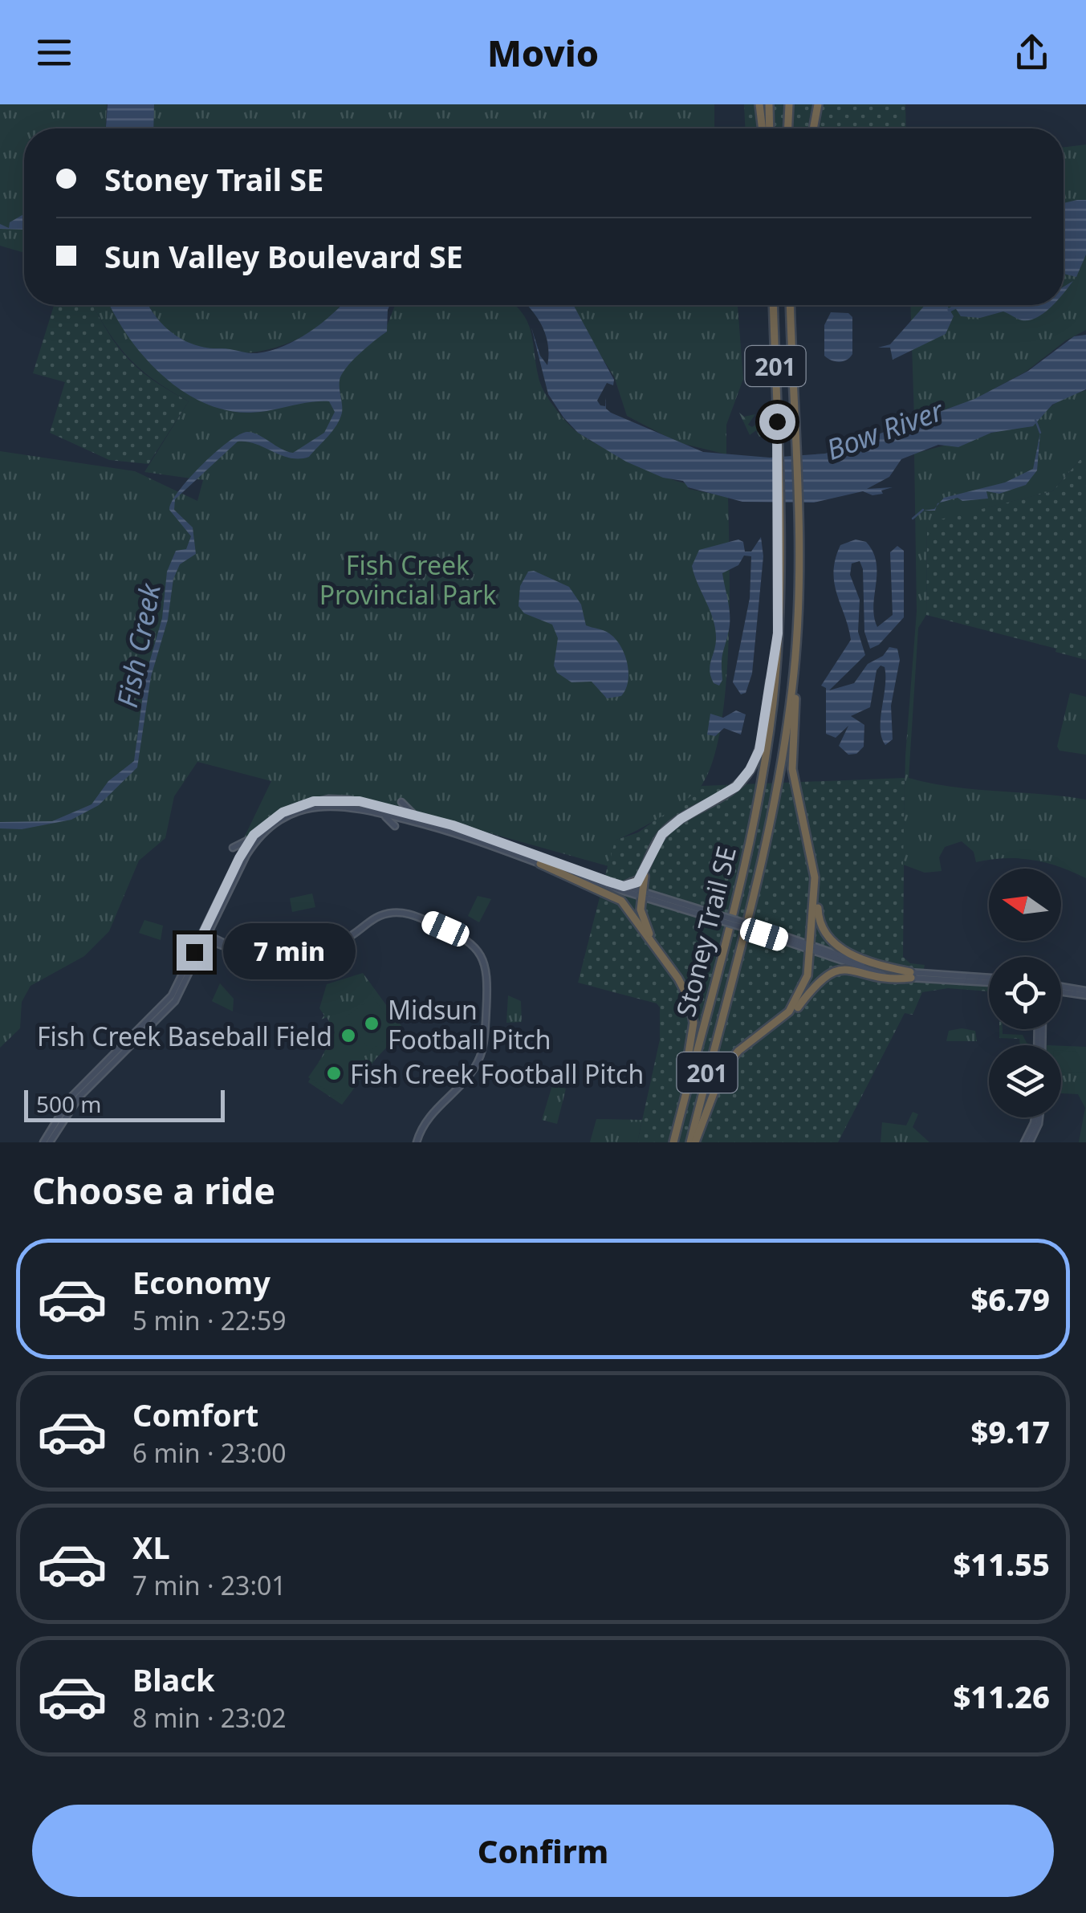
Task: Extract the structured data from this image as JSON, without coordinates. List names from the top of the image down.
{
  "streets": {
    "highway": ["201", "Stoney Trail SE"]
  },
  "water": ["Bow River", "Fish Creek"],
  "parks": ["Fish Creek Provincial Park"],
  "places": ["Midsun Football Pitch", "Fish Creek Baseball Field", "Fish Creek Football Pitch"],
  "scale_bar": "500 m",
  "north": "left",
  "page": {
    "header": "Movio",
    "banner": ["Stoney Trail SE", "Sun Valley Boulevard SE"],
    "bubble": "7 min",
    "scale": "500 m",
    "heading": "Choose a ride",
    "list": [
      {
        "name": "Economy",
        "note": "5 min · 22:59",
        "value": "$6.79"
      },
      {
        "name": "Comfort",
        "note": "6 min · 23:00",
        "value": "$9.17"
      },
      {
        "name": "XL",
        "note": "7 min · 23:01",
        "value": "$11.55"
      },
      {
        "name": "Black",
        "note": "8 min · 23:02",
        "value": "$11.26"
      }
    ],
    "buttons": "Confirm"
  }
}
